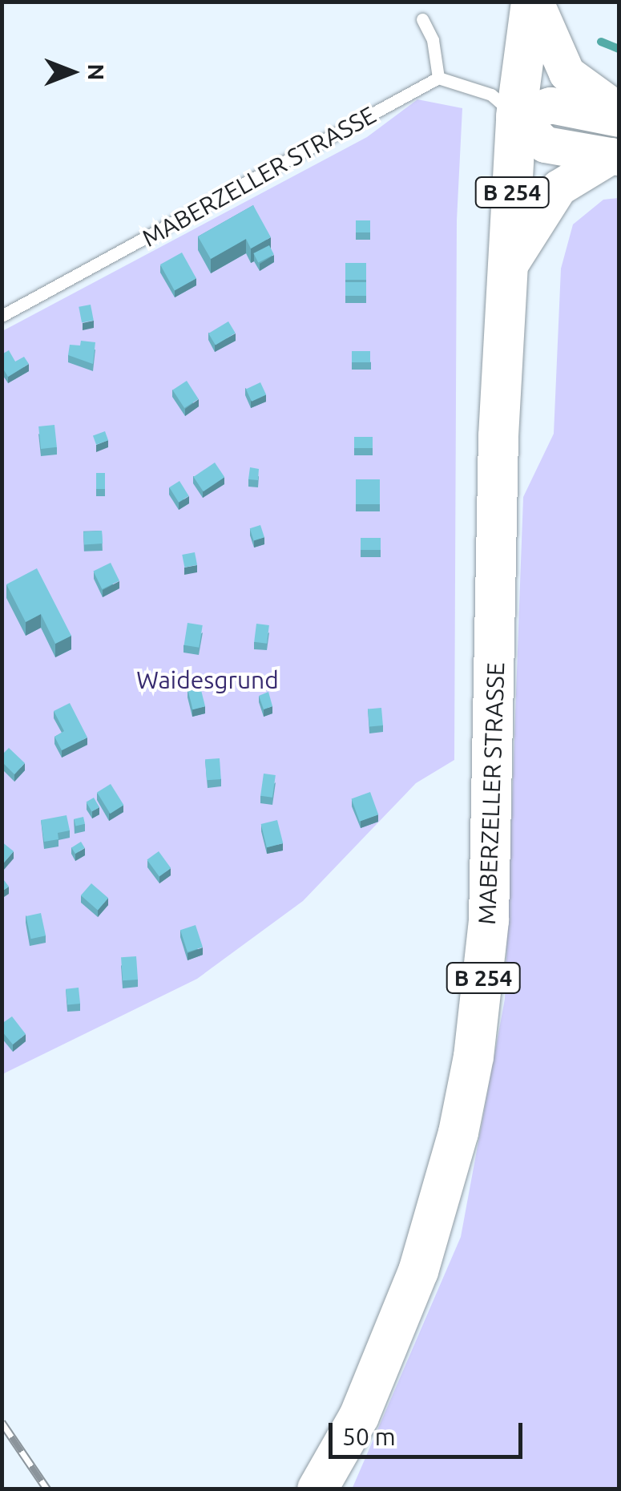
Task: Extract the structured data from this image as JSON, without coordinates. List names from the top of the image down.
{
  "streets": {
    "main road": ["MABERZELLER STRASSE", "B 254"]
  },
  "parks": ["Waidesgrund"],
  "scale_bar": "50 m",
  "north": "right"
}
